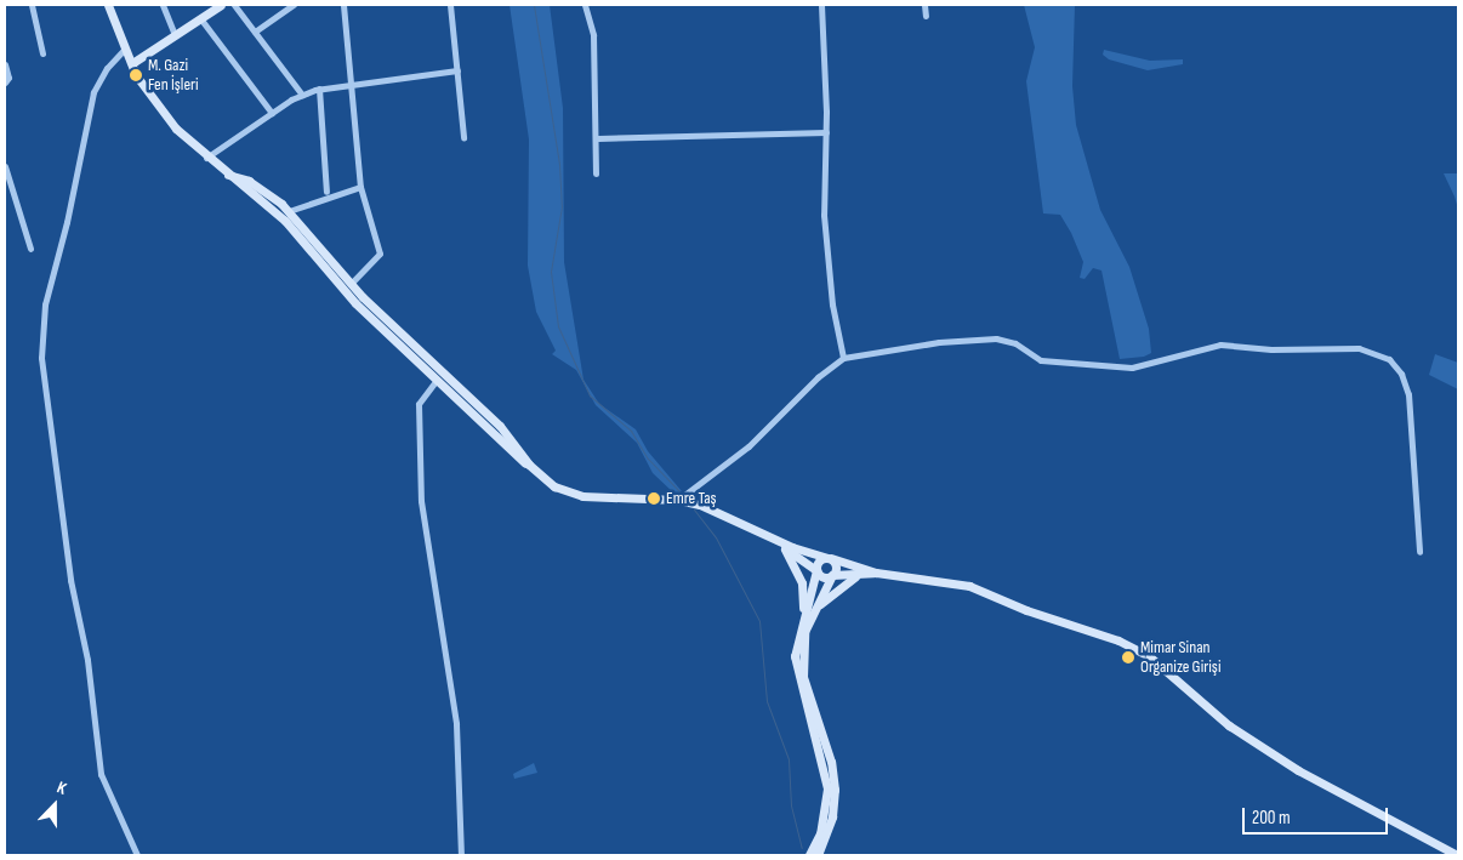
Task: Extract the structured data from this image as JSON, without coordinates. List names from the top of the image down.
{
  "places": ["M. Gazi Fen İşleri", "Emre Taş", "Mimar Sinan Organize Girişi"],
  "scale_bar": "200 m",
  "north": "top"
}
